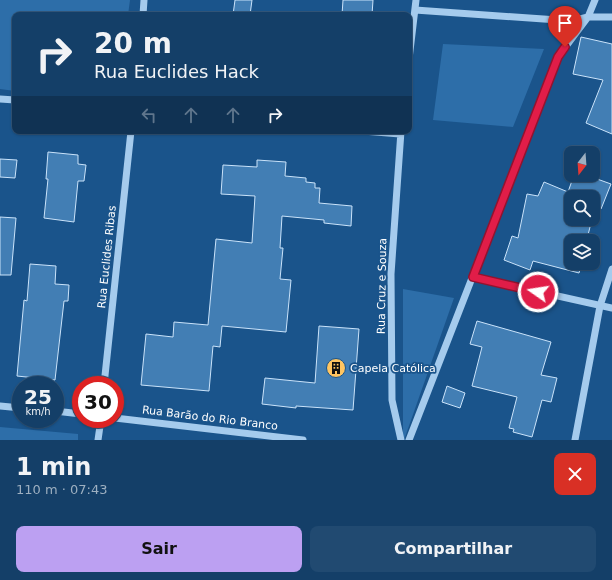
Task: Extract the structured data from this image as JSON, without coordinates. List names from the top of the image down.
{
  "streets": {
    "street": ["Rua Euclides Ribas", "Rua Cruz e Souza", "Rua Barão do Rio Branco"]
  },
  "places": {
    "building": ["Capela Católica"]
  },
  "north": "bottom",
  "page": {
    "turn": ["20 m", "Rua Euclides Hack"],
    "speed": "25 km/h",
    "limit": "30",
    "heading": ["1 min", "110 m · 07:43"],
    "buttons": ["Sair", "Compartilhar"]
  }
}
